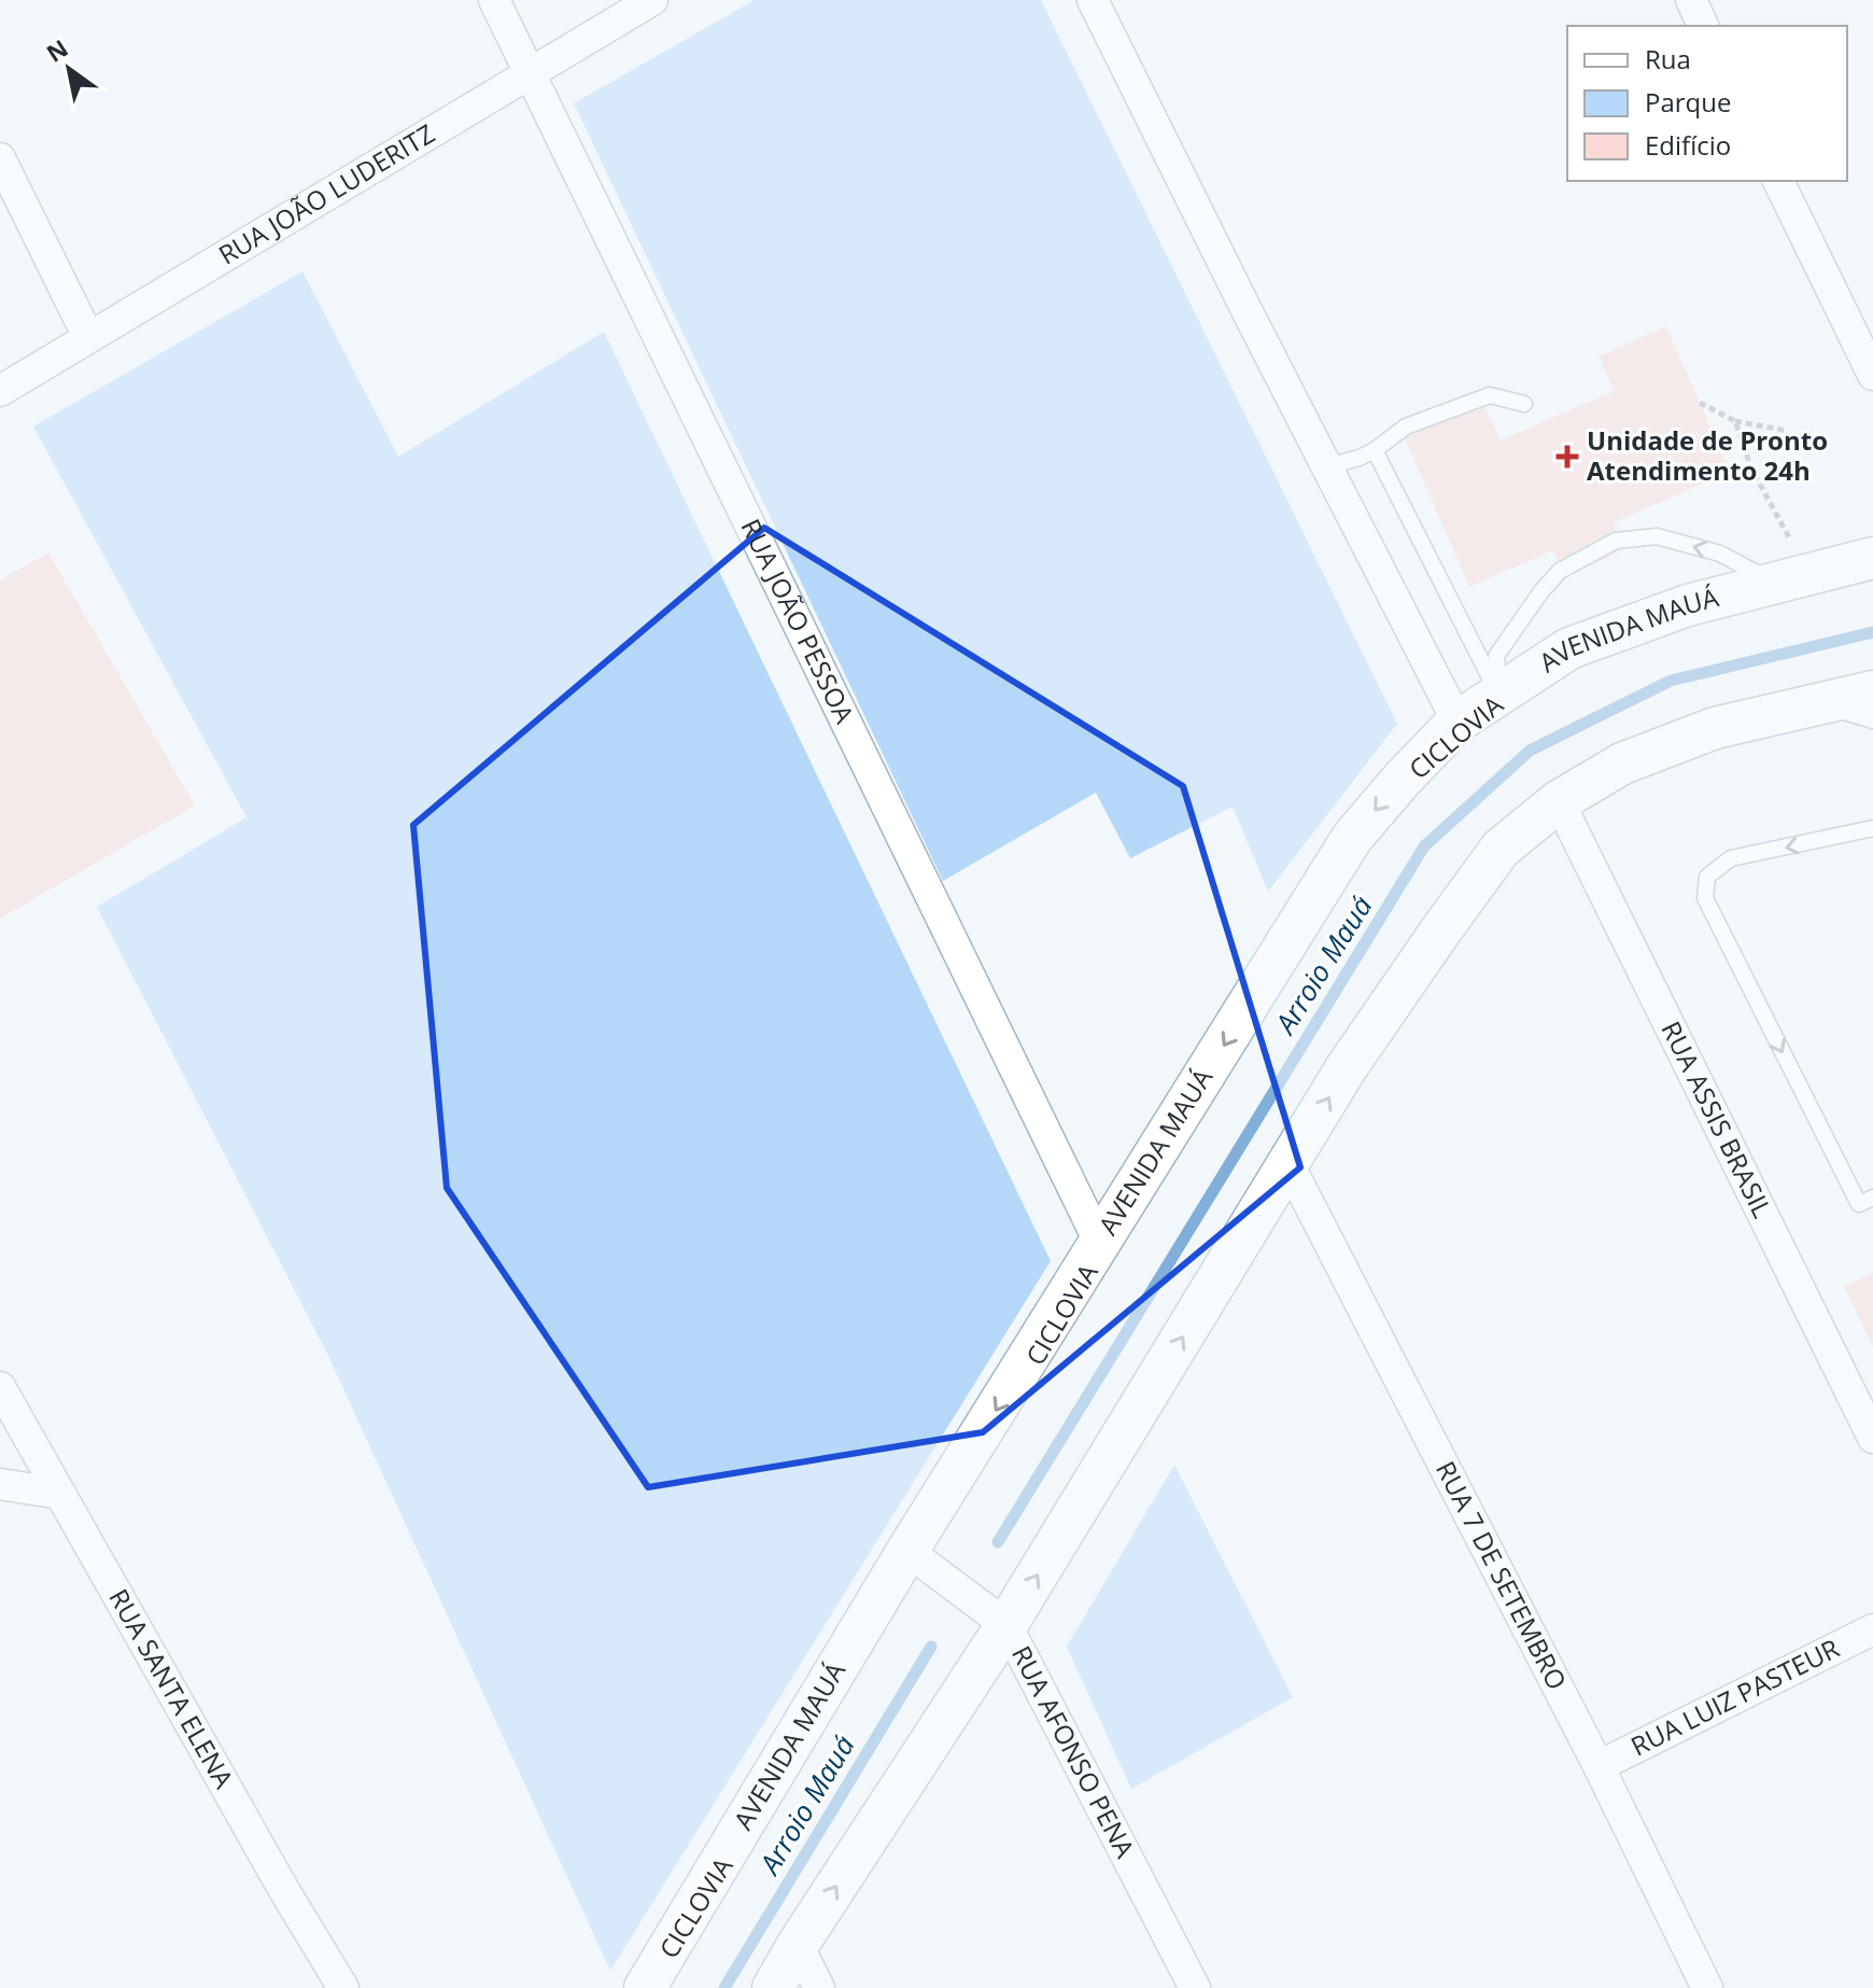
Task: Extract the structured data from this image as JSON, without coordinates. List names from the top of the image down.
{
  "streets": {
    "main road": ["AVENIDA MAUÁ"],
    "street": [
      "RUA JOÃO LUDERITZ",
      "RUA JOÃO PESSOA",
      "RUA ASSIS BRASIL",
      "RUA 7 DE SETEMBRO",
      "RUA SANTA ELENA",
      "RUA LUIZ PASTEUR",
      "RUA AFONSO PENA"
    ]
  },
  "crossings": [
    ["RUA JOÃO LUDERITZ", "RUA JOÃO PESSOA"],
    ["RUA JOÃO PESSOA", "AVENIDA MAUÁ"],
    ["AVENIDA MAUÁ", "RUA AFONSO PENA"],
    ["RUA 7 DE SETEMBRO", "RUA LUIZ PASTEUR"]
  ],
  "water": ["Arroio Mauá"],
  "places": {
    "health": ["Unidade de Pronto Atendimento 24h"]
  },
  "legend": ["Rua", "Parque", "Edifício"],
  "north": "top left"
}
